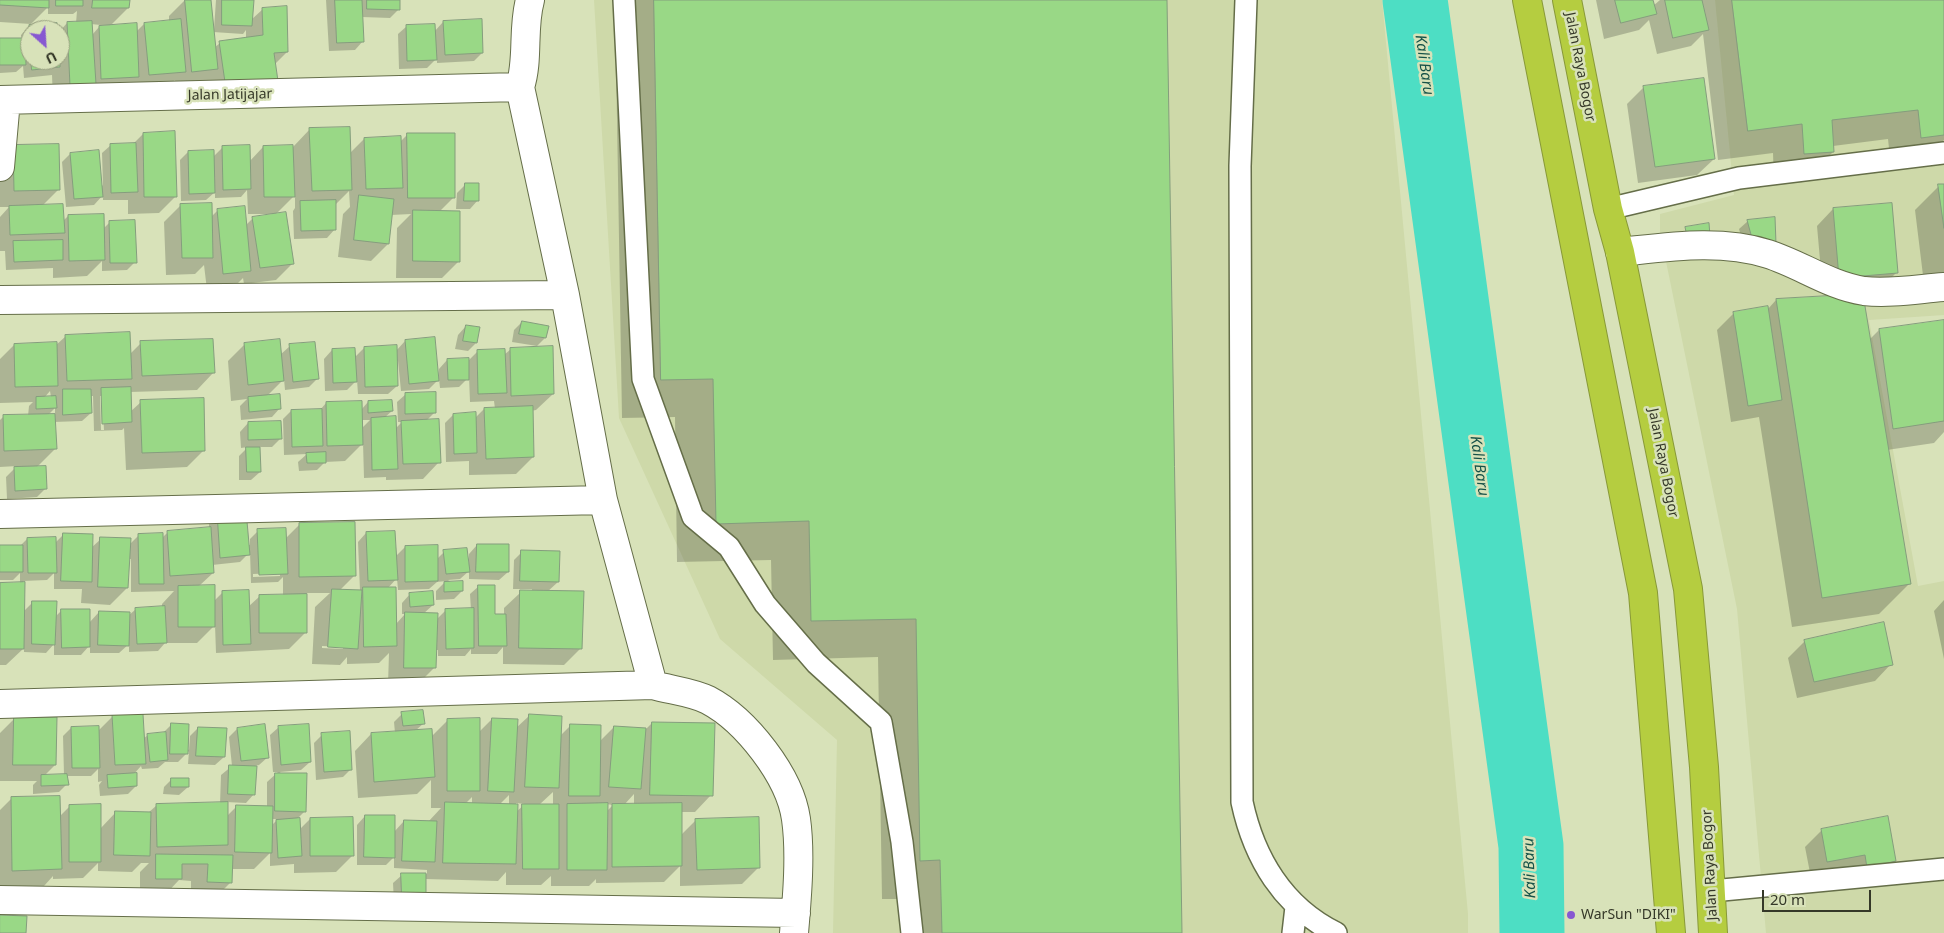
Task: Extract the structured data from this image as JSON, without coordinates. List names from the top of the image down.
{
  "streets": {
    "highway": ["Jalan Raya Bogor"],
    "street": ["Jalan Jatijajar"]
  },
  "water": ["Kali Baru"],
  "places": ["WarSun \"DIKI\""],
  "scale_bar": "20 m",
  "north": "bottom right"
}
